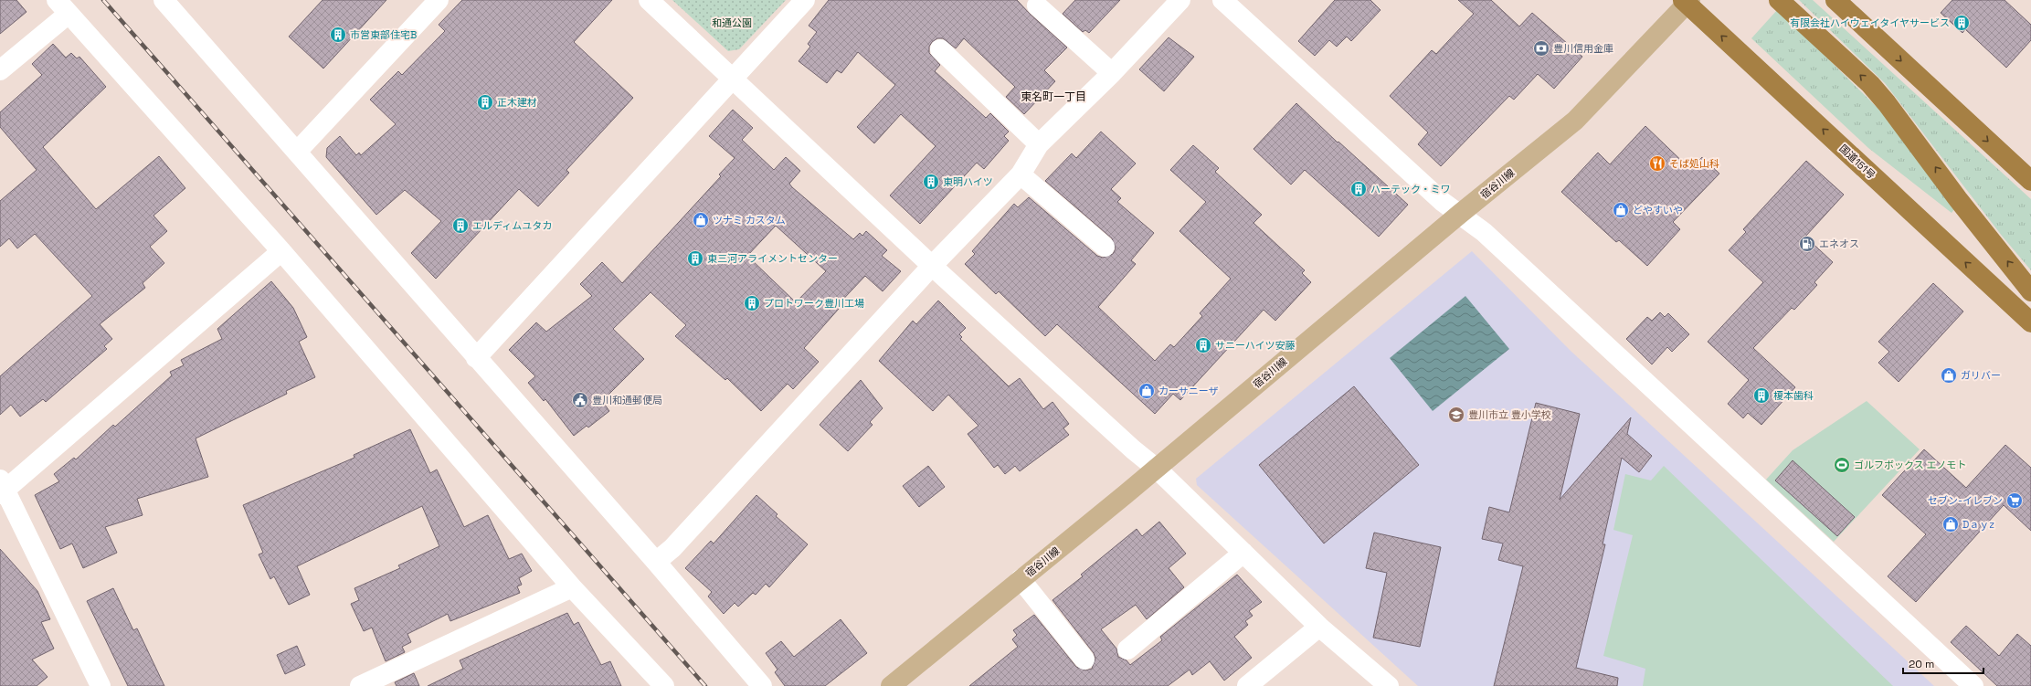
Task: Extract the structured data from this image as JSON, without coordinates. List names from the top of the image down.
{
  "streets": {
    "highway": ["国道151号"],
    "main road": ["宿谷川線"]
  },
  "crossings": [
    ["国道151号", "宿谷川線"]
  ],
  "districts": ["東名町一丁目"],
  "parks": ["和通公園"],
  "places": {
    "building": [
      "有限会社ハイウェイタイヤサービス",
      "市営東部住宅B",
      "正木建材",
      "東明ハイツ",
      "ハーテック・ミワ",
      "エルディムユタカ",
      "東三河アライメントセンター",
      "プロトワーク豊川工場",
      "サニーハイツ安藤",
      "榎本歯科"
    ],
    "bank": ["豊川信用金庫"],
    "restaurant": ["そば処山科"],
    "shop": [
      "どやすいや",
      "ツナミ カスタム",
      "ガリバー",
      "カーサニーザ",
      "Dａｙz"
    ],
    "fuel station": ["エネオス"],
    "public building": ["豊川和通郵便局"],
    "school or university": ["豊川市立 豊小学校"],
    "sports": ["ゴルフボックス エノモト"],
    "supermarket": ["セブン-イレブン"]
  },
  "scale_bar": "20 m"
}
